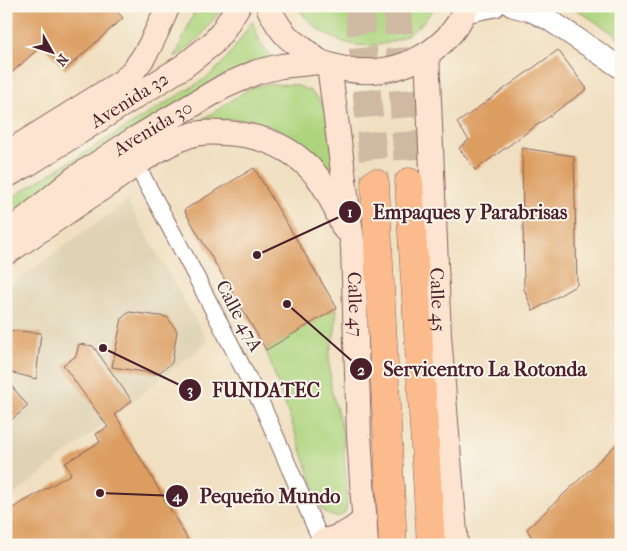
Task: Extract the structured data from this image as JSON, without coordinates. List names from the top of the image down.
{
  "streets": {
    "main road": [
      "Avenida 32",
      "Avenida 30",
      "Calle 45",
      "Calle 47"
    ],
    "street": ["Calle 47A"]
  },
  "crossings": [
    ["Avenida 30", "Calle 47"]
  ],
  "places": [
    "Empaques y Parabrisas",
    "Servicentro La Rotonda",
    "FUNDATEC",
    "Pequeño Mundo"
  ],
  "north": "bottom right"
}
